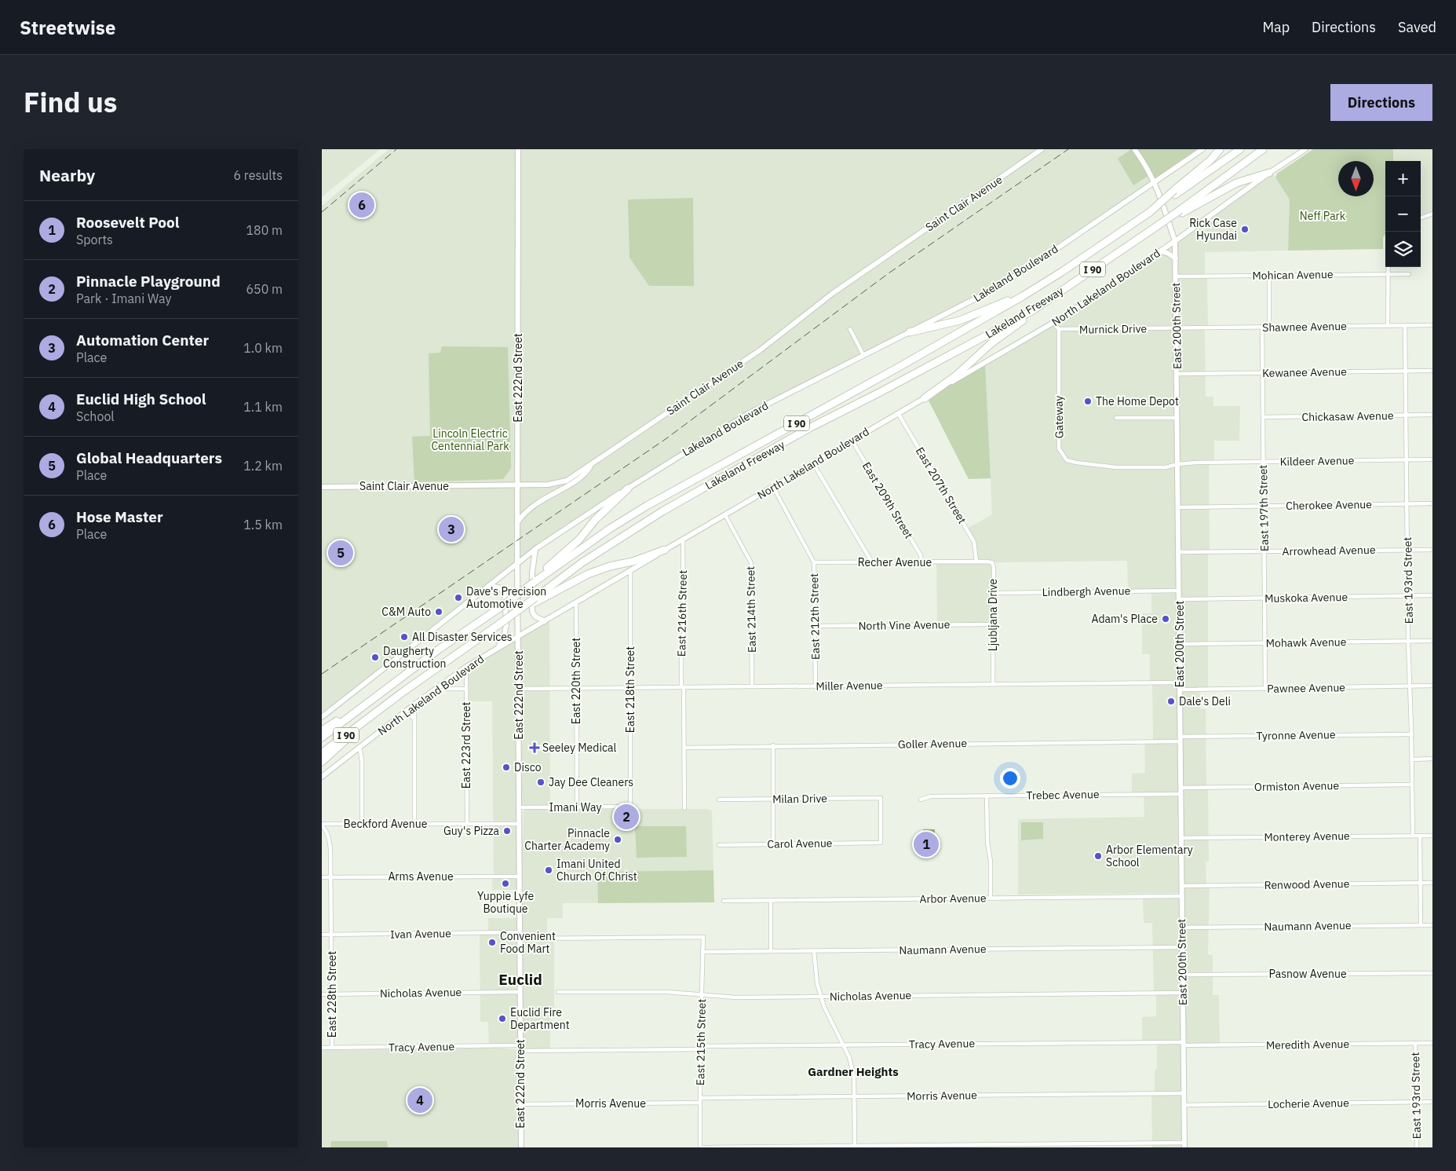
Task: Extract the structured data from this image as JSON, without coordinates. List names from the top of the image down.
{
  "streets": {
    "highway": ["I 90", "Lakeland Freeway"],
    "street": [
      "Saint Clair Avenue",
      "Lakeland Boulevard",
      "Mohican Avenue",
      "North Lakeland Boulevard",
      "East 200th Street",
      "Shawnee Avenue",
      "Murnick Drive",
      "Kewanee Avenue",
      "East 222nd Street",
      "Chickasaw Avenue",
      "Gateway",
      "Kildeer Avenue",
      "East 207th Street",
      "East 209th Street",
      "Cherokee Avenue",
      "East 197th Street",
      "Arrowhead Avenue",
      "Recher Avenue",
      "East 193rd Street",
      "Lindbergh Avenue",
      "Muskoka Avenue",
      "East 214th Street",
      "East 216th Street",
      "Ljubljana Drive",
      "East 212th Street",
      "North Vine Avenue",
      "Mohawk Avenue",
      "East 220th Street",
      "Miller Avenue",
      "Pawnee Avenue",
      "East 218th Street",
      "Tyronne Avenue",
      "Goller Avenue",
      "East 223rd Street",
      "Ormiston Avenue",
      "Trebec Avenue",
      "Milan Drive",
      "Imani Way",
      "Beckford Avenue",
      "Monterey Avenue",
      "Carol Avenue",
      "Arms Avenue",
      "Renwood Avenue",
      "Arbor Avenue",
      "Naumann Avenue",
      "Ivan Avenue",
      "Pasnow Avenue",
      "Nicholas Avenue",
      "East 228th Street",
      "East 215th Street",
      "Tracy Avenue",
      "Meredith Avenue",
      "Morris Avenue",
      "Locherie Avenue"
    ]
  },
  "crossings": [
    ["Saint Clair Avenue", "East 222nd Street"],
    ["I 90", "Lakeland Freeway"],
    ["Lakeland Boulevard", "East 200th Street"],
    ["Lakeland Boulevard", "East 222nd Street"],
    ["Mohican Avenue", "East 200th Street"],
    ["North Lakeland Boulevard", "East 200th Street"],
    ["North Lakeland Boulevard", "East 222nd Street"],
    ["North Lakeland Boulevard", "East 207th Street"],
    ["North Lakeland Boulevard", "East 209th Street"],
    ["North Lakeland Boulevard", "East 214th Street"],
    ["North Lakeland Boulevard", "East 216th Street"],
    ["North Lakeland Boulevard", "East 212th Street"],
    ["North Lakeland Boulevard", "East 220th Street"],
    ["North Lakeland Boulevard", "East 218th Street"],
    ["North Lakeland Boulevard", "East 223rd Street"],
    ["East 200th Street", "Shawnee Avenue"],
    ["East 200th Street", "Murnick Drive"],
    ["East 200th Street", "Kewanee Avenue"],
    ["East 200th Street", "Gateway"],
    ["East 200th Street", "Kildeer Avenue"],
    ["East 200th Street", "Cherokee Avenue"],
    ["East 200th Street", "Arrowhead Avenue"],
    ["East 200th Street", "Lindbergh Avenue"],
    ["East 200th Street", "Muskoka Avenue"],
    ["East 200th Street", "Mohawk Avenue"],
    ["East 200th Street", "Miller Avenue"],
    ["East 200th Street", "Pawnee Avenue"],
    ["East 200th Street", "Tyronne Avenue"],
    ["East 200th Street", "Goller Avenue"],
    ["East 200th Street", "Ormiston Avenue"],
    ["East 200th Street", "Trebec Avenue"],
    ["East 200th Street", "Monterey Avenue"],
    ["East 200th Street", "Renwood Avenue"],
    ["East 200th Street", "Arbor Avenue"],
    ["East 200th Street", "Naumann Avenue"],
    ["East 200th Street", "Pasnow Avenue"],
    ["East 200th Street", "Nicholas Avenue"],
    ["East 200th Street", "Tracy Avenue"],
    ["East 200th Street", "Meredith Avenue"],
    ["East 200th Street", "Morris Avenue"],
    ["East 200th Street", "Locherie Avenue"],
    ["Shawnee Avenue", "Murnick Drive"],
    ["Shawnee Avenue", "East 197th Street"],
    ["Shawnee Avenue", "East 193rd Street"],
    ["Murnick Drive", "Gateway"],
    ["Kewanee Avenue", "East 197th Street"],
    ["Kewanee Avenue", "East 193rd Street"],
    ["East 222nd Street", "Miller Avenue"],
    ["East 222nd Street", "Imani Way"],
    ["East 222nd Street", "Beckford Avenue"],
    ["East 222nd Street", "Arms Avenue"],
    ["East 222nd Street", "Ivan Avenue"],
    ["East 222nd Street", "Nicholas Avenue"],
    ["East 222nd Street", "East 215th Street"],
    ["East 222nd Street", "Tracy Avenue"],
    ["East 222nd Street", "Morris Avenue"],
    ["Chickasaw Avenue", "East 197th Street"],
    ["Chickasaw Avenue", "East 193rd Street"],
    ["Gateway", "Kildeer Avenue"],
    ["Kildeer Avenue", "East 197th Street"],
    ["Kildeer Avenue", "East 193rd Street"],
    ["East 207th Street", "Recher Avenue"],
    ["East 207th Street", "Ljubljana Drive"],
    ["East 209th Street", "Recher Avenue"],
    ["Cherokee Avenue", "East 197th Street"],
    ["Cherokee Avenue", "East 193rd Street"],
    ["East 197th Street", "Arrowhead Avenue"],
    ["East 197th Street", "Muskoka Avenue"],
    ["East 197th Street", "Mohawk Avenue"],
    ["East 197th Street", "Pawnee Avenue"],
    ["Arrowhead Avenue", "East 193rd Street"],
    ["Recher Avenue", "Ljubljana Drive"],
    ["Recher Avenue", "East 212th Street"],
    ["East 193rd Street", "Muskoka Avenue"],
    ["East 193rd Street", "Mohawk Avenue"],
    ["East 193rd Street", "Pawnee Avenue"],
    ["East 193rd Street", "Tyronne Avenue"],
    ["East 193rd Street", "Ormiston Avenue"],
    ["East 193rd Street", "Monterey Avenue"],
    ["East 193rd Street", "Meredith Avenue"],
    ["East 193rd Street", "Locherie Avenue"],
    ["Lindbergh Avenue", "Ljubljana Drive"],
    ["East 214th Street", "Miller Avenue"],
    ["East 216th Street", "Miller Avenue"],
    ["East 216th Street", "Goller Avenue"],
    ["Ljubljana Drive", "North Vine Avenue"],
    ["Ljubljana Drive", "Miller Avenue"],
    ["East 212th Street", "North Vine Avenue"],
    ["East 212th Street", "Miller Avenue"],
    ["East 220th Street", "Miller Avenue"],
    ["East 220th Street", "Imani Way"],
    ["Miller Avenue", "East 218th Street"],
    ["East 218th Street", "Imani Way"],
    ["Tyronne Avenue", "Goller Avenue"],
    ["East 223rd Street", "Beckford Avenue"],
    ["Milan Drive", "Carol Avenue"],
    ["Beckford Avenue", "East 228th Street"],
    ["Arms Avenue", "East 228th Street"],
    ["Naumann Avenue", "East 215th Street"],
    ["Ivan Avenue", "East 228th Street"],
    ["Nicholas Avenue", "East 228th Street"],
    ["Nicholas Avenue", "East 215th Street"],
    ["East 228th Street", "Tracy Avenue"],
    ["East 215th Street", "Tracy Avenue"],
    ["East 215th Street", "Morris Avenue"],
    ["Tracy Avenue", "Meredith Avenue"]
  ],
  "districts": ["Euclid", "Gardner Heights"],
  "parks": ["Neff Park", "Lincoln Electric Centennial Park"],
  "places": {
    "other": [
      "Rick Case Hyundai",
      "The Home Depot",
      "Dave's Precision Automotive",
      "C&M Auto",
      "Adam's Place",
      "All Disaster Services",
      "Daugherty Construction",
      "Dale's Deli",
      "Disco",
      "Jay Dee Cleaners",
      "Guy's Pizza",
      "Pinnacle Charter Academy",
      "Arbor Elementary School",
      "Imani United Church Of Christ",
      "Yuppie Lyfe Boutique",
      "Convenient Food Mart",
      "Euclid Fire Department"
    ],
    "health": ["Seeley Medical"]
  },
  "north": "bottom",
  "page": {
    "header": "Streetwise",
    "nav": ["Map", "Directions", "Saved"],
    "title": "Find us",
    "buttons": "Directions",
    "heading": ["Nearby", "6 results"],
    "map_buttons": ["+", "−"],
    "pins": [
      "6",
      "3",
      "5",
      "2",
      "1",
      "4"
    ],
    "list": [
      {
        "mark": "1",
        "name": "Roosevelt Pool",
        "note": "Sports",
        "value": "180 m"
      },
      {
        "mark": "2",
        "name": "Pinnacle Playground",
        "note": "Park · Imani Way",
        "value": "650 m"
      },
      {
        "mark": "3",
        "name": "Automation Center",
        "note": "Place",
        "value": "1.0 km"
      },
      {
        "mark": "4",
        "name": "Euclid High School",
        "note": "School",
        "value": "1.1 km"
      },
      {
        "mark": "5",
        "name": "Global Headquarters",
        "note": "Place",
        "value": "1.2 km"
      },
      {
        "mark": "6",
        "name": "Hose Master",
        "note": "Place",
        "value": "1.5 km"
      }
    ]
  }
}
